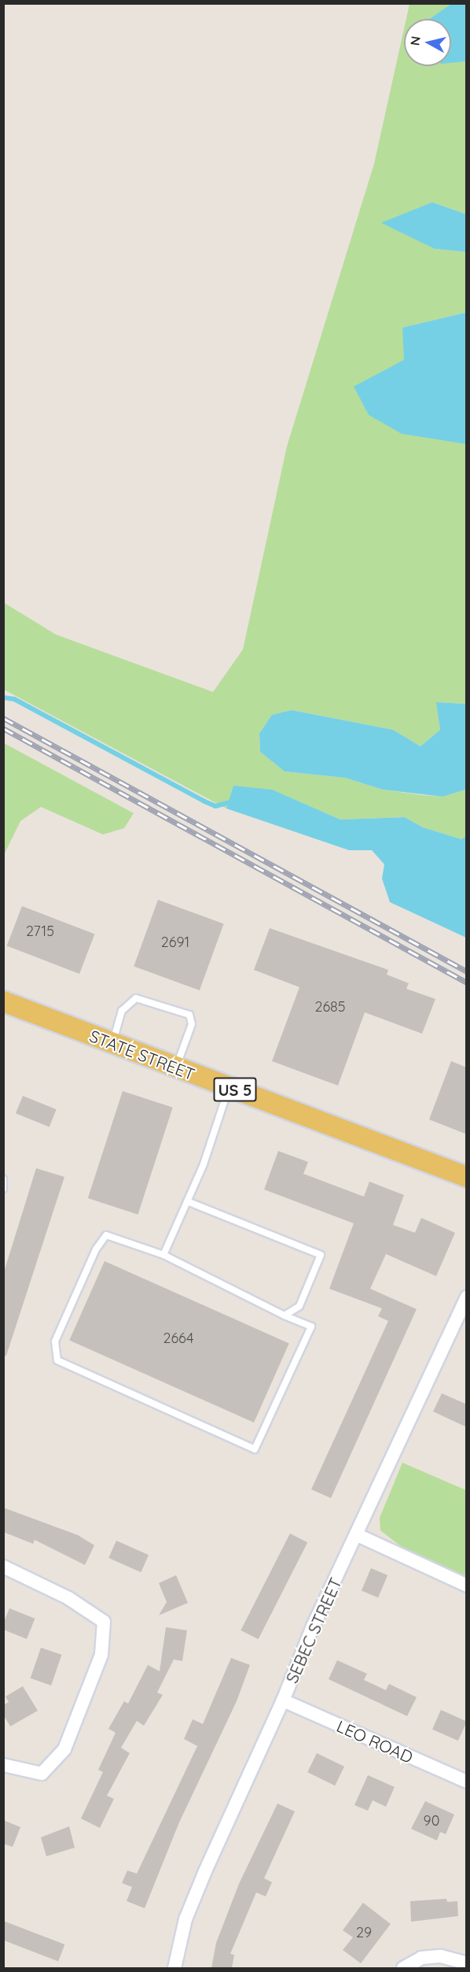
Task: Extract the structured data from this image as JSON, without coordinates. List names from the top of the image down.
{
  "streets": {
    "main road": ["STATE STREET", "US 5"],
    "street": ["SEBEC STREET", "LEO ROAD"]
  },
  "crossings": [
    ["SEBEC STREET", "LEO ROAD"]
  ],
  "house_numbers": [
    "2715",
    "2691",
    "2685",
    "2664",
    "90",
    "29"
  ],
  "north": "left"
}
